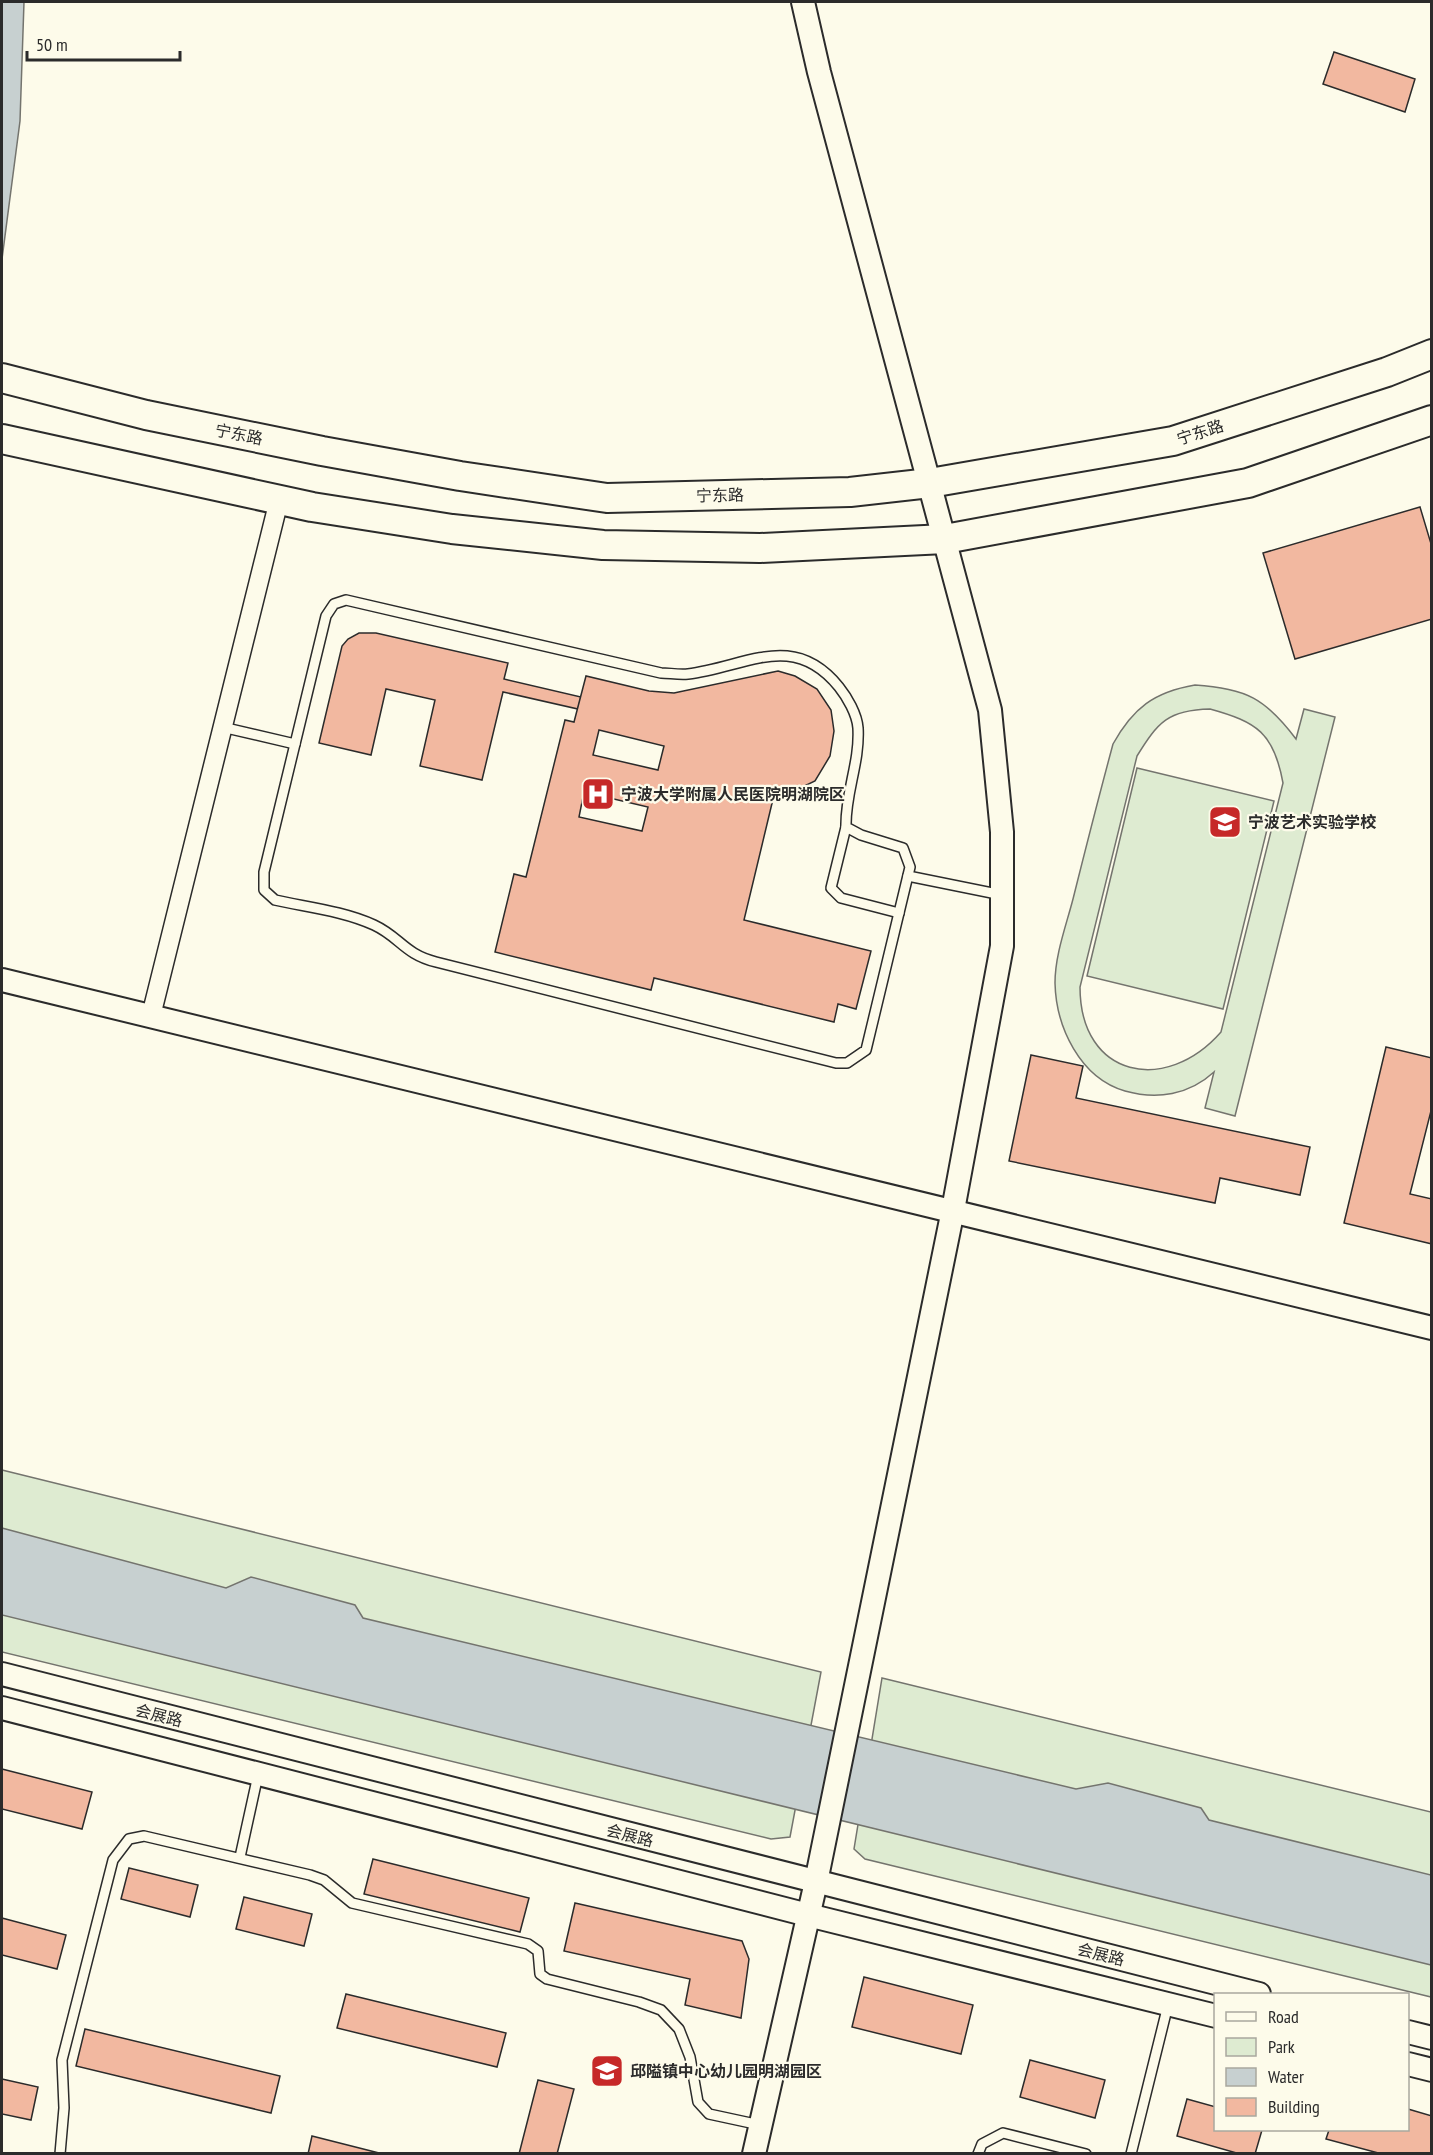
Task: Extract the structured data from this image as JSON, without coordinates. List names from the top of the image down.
{
  "streets": {
    "main road": ["宁东路"],
    "street": ["会展路"]
  },
  "places": {
    "hospital": ["宁波大学附属人民医院明湖院区"],
    "school or university": ["宁波艺术实验学校", "邱隘镇中心幼儿园明湖园区"]
  },
  "legend": [
    "Road",
    "Park",
    "Water",
    "Building"
  ],
  "scale_bar": "50 m"
}
